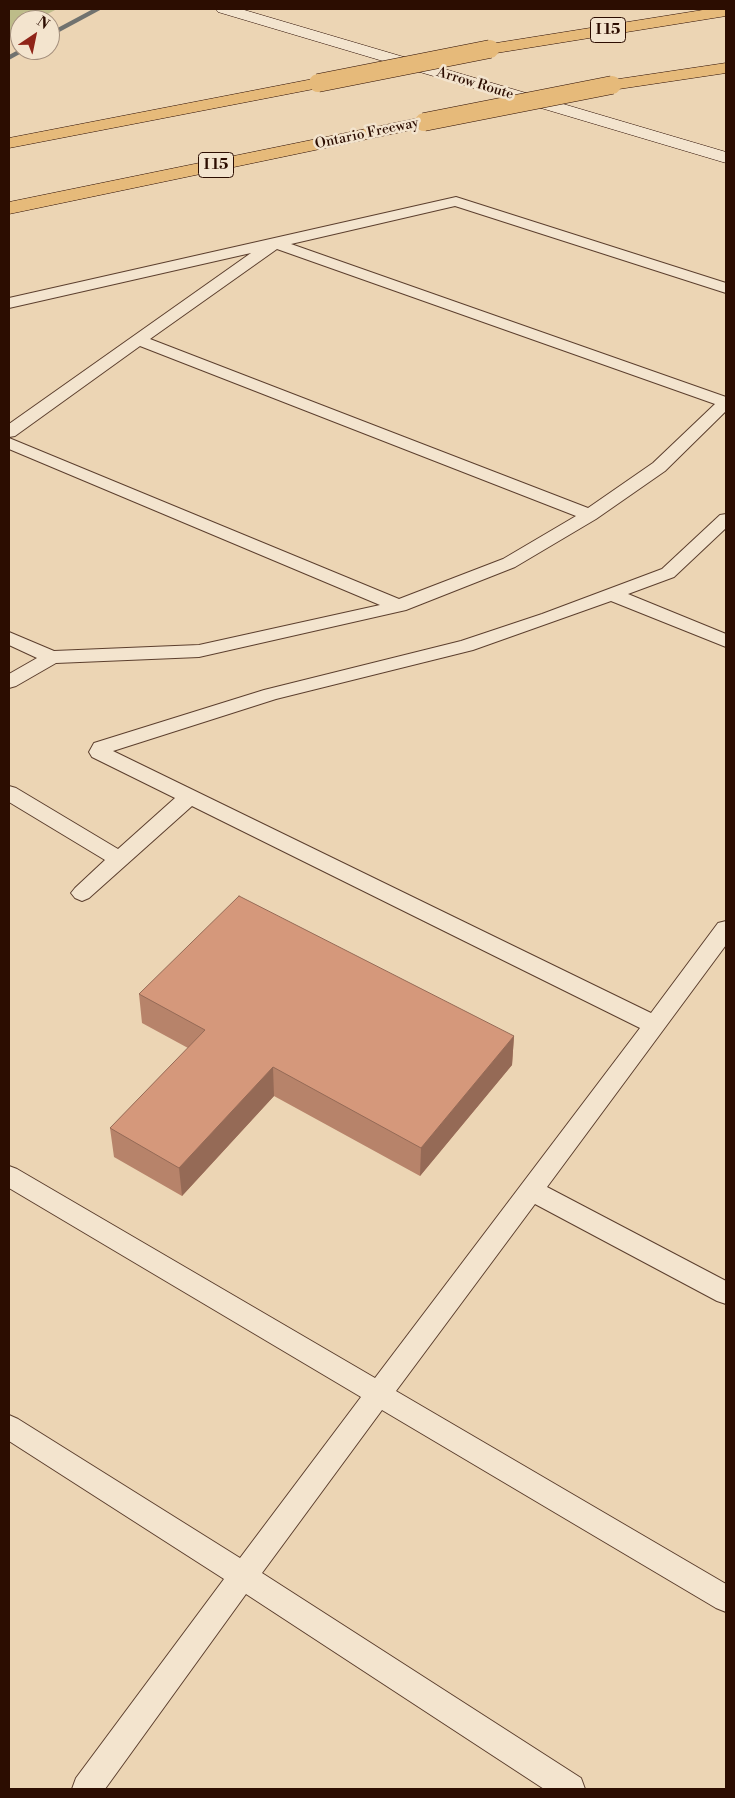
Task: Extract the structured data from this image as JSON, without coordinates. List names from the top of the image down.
{
  "streets": {
    "highway": ["I 15", "Ontario Freeway"],
    "main road": ["Arrow Route"]
  },
  "north": "top right"
}
